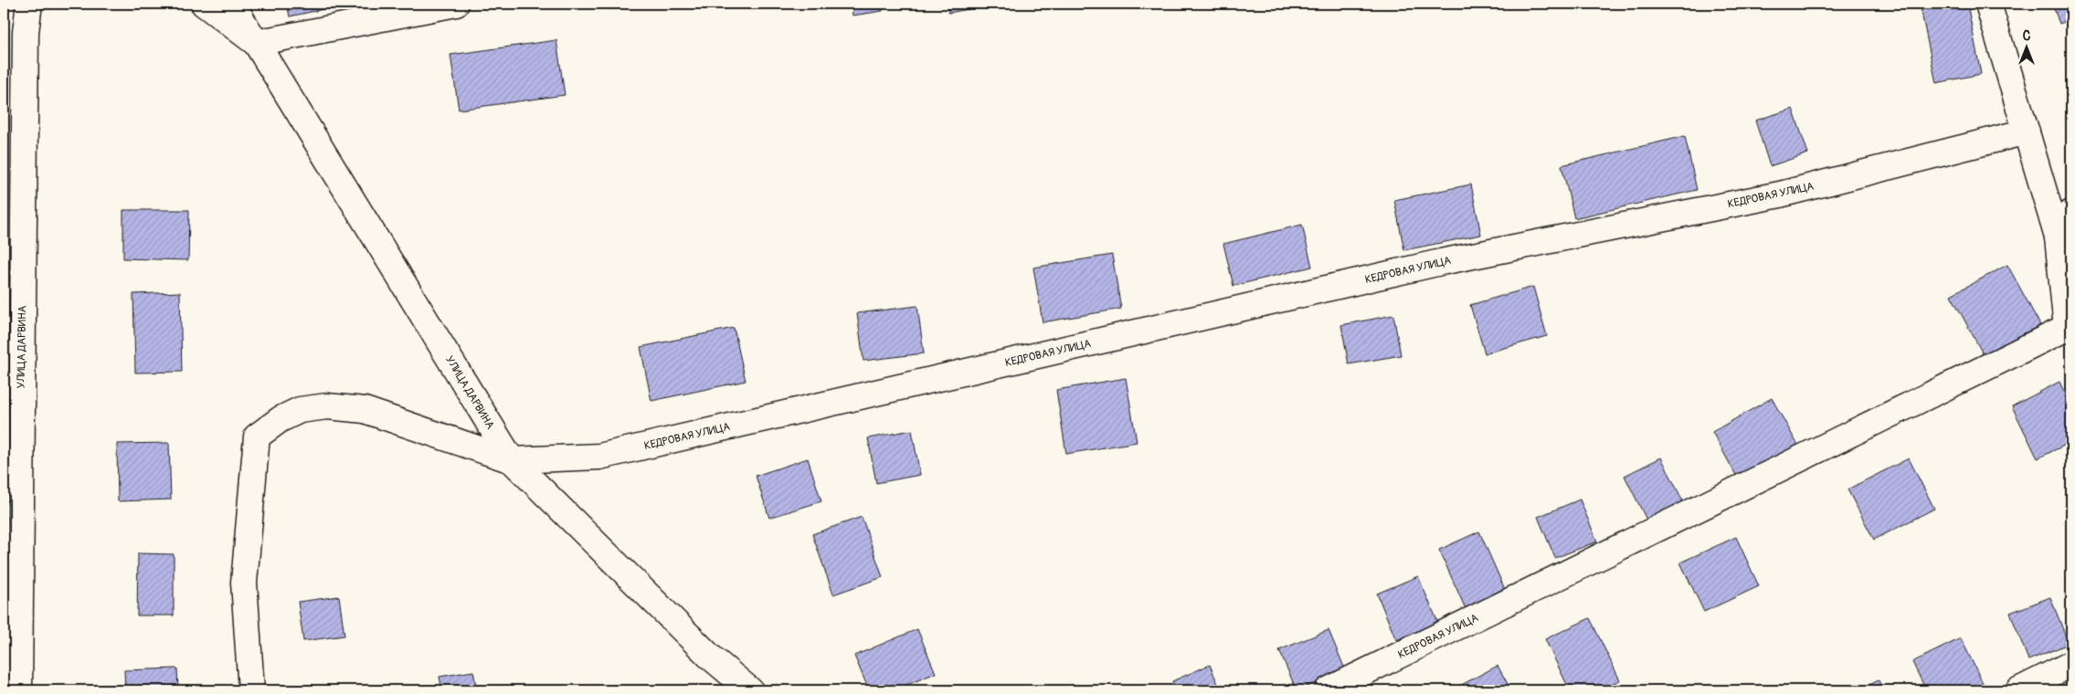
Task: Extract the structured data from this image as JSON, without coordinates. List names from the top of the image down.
{
  "streets": {
    "street": ["КЕДРОВАЯ УЛИЦА", "УЛИЦА ДАРВИНА"]
  },
  "crossings": [
    ["КЕДРОВАЯ УЛИЦА", "УЛИЦА ДАРВИНА"]
  ],
  "north": "top"
}
